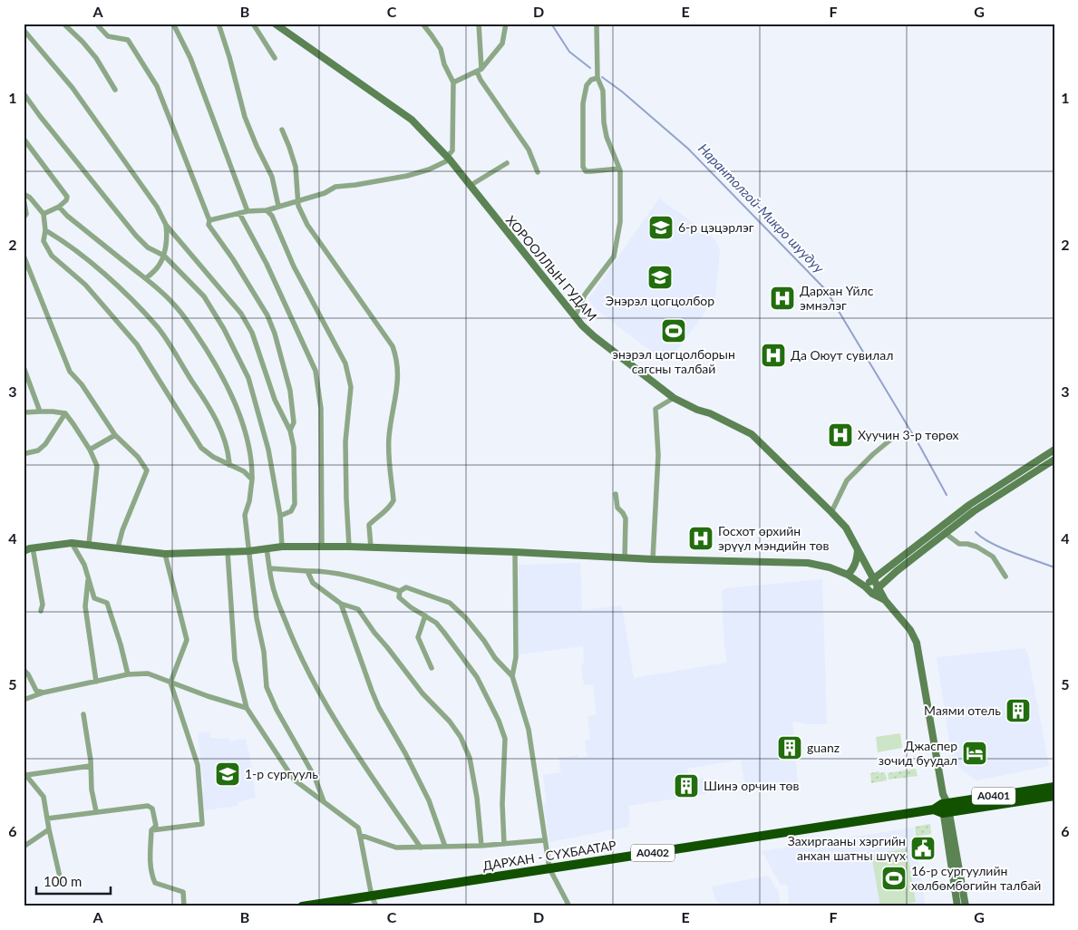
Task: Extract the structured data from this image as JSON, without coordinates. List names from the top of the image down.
{
  "streets": {
    "highway": ["A0401", "A0402", "ДАРХАН - СҮХБААТАР"],
    "street": ["ХОРООЛЛЫН ГУДАМ"]
  },
  "crossings": [
    ["A0401", "ДАРХАН - СҮХБААТАР"]
  ],
  "water": ["Нарантолгой-Микро шуудуу"],
  "places": {
    "school or university": ["6-р цэцэрлэг", "Энэрэл цогцолбор", "1-р сургууль"],
    "hospital": [
      "Дархан Үйлс эмнэлэг",
      "Да Оюут сувилал",
      "Хуучин 3-р төрөх",
      "Госхот өрхийн эрүүл мэндийн төв"
    ],
    "sports": ["энэрэл цогцолборын сагсны талбай", "16-р сургуулийн хөлбөмбөгийн талбай"],
    "building": ["Маями отель", "guanz", "Шинэ орчин төв"],
    "hotel": ["Джаспер зочид буудал"],
    "public building": ["Захиргааны хэргийн анхан шатны шүүх"]
  },
  "scale_bar": "100 m",
  "grid": {
    "columns": [
      "A",
      "B",
      "C",
      "D",
      "E",
      "F",
      "G"
    ],
    "rows": [
      "1",
      "2",
      "3",
      "4",
      "5",
      "6"
    ]
  }
}
